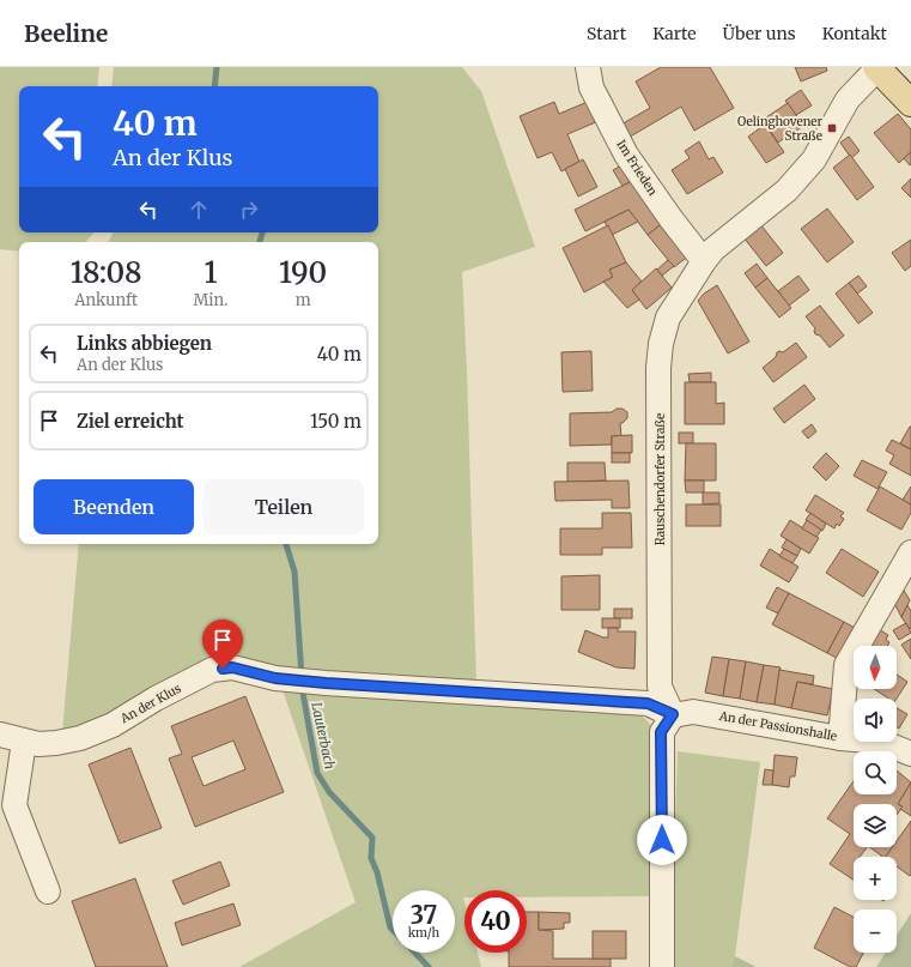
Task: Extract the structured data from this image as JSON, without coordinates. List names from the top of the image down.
{
  "streets": {
    "street": [
      "Im Frieden",
      "Rauschendorfer Straße",
      "An der Klus",
      "An der Passionshalle"
    ]
  },
  "crossings": [
    ["Im Frieden", "Rauschendorfer Straße"],
    ["Rauschendorfer Straße", "An der Klus"],
    ["Rauschendorfer Straße", "An der Passionshalle"],
    ["An der Klus", "An der Passionshalle"]
  ],
  "water": ["Lauterbach"],
  "places": {
    "transit": ["Oelinghovener Straße"]
  },
  "north": "bottom",
  "page": {
    "header": "Beeline",
    "nav": [
      "Start",
      "Karte",
      "Über uns",
      "Kontakt"
    ],
    "turn": ["40 m", "An der Klus"],
    "eta": [
      "18:08",
      "Ankunft",
      "1",
      "Min.",
      "190",
      "m"
    ],
    "list": [
      {
        "name": "Links abbiegen",
        "note": "An der Klus",
        "value": "40 m"
      },
      {
        "name": "Ziel erreicht",
        "value": "150 m"
      }
    ],
    "buttons": ["Beenden", "Teilen"],
    "map_buttons": ["+", "−"],
    "speed": "37 km/h",
    "limit": "40"
  }
}
